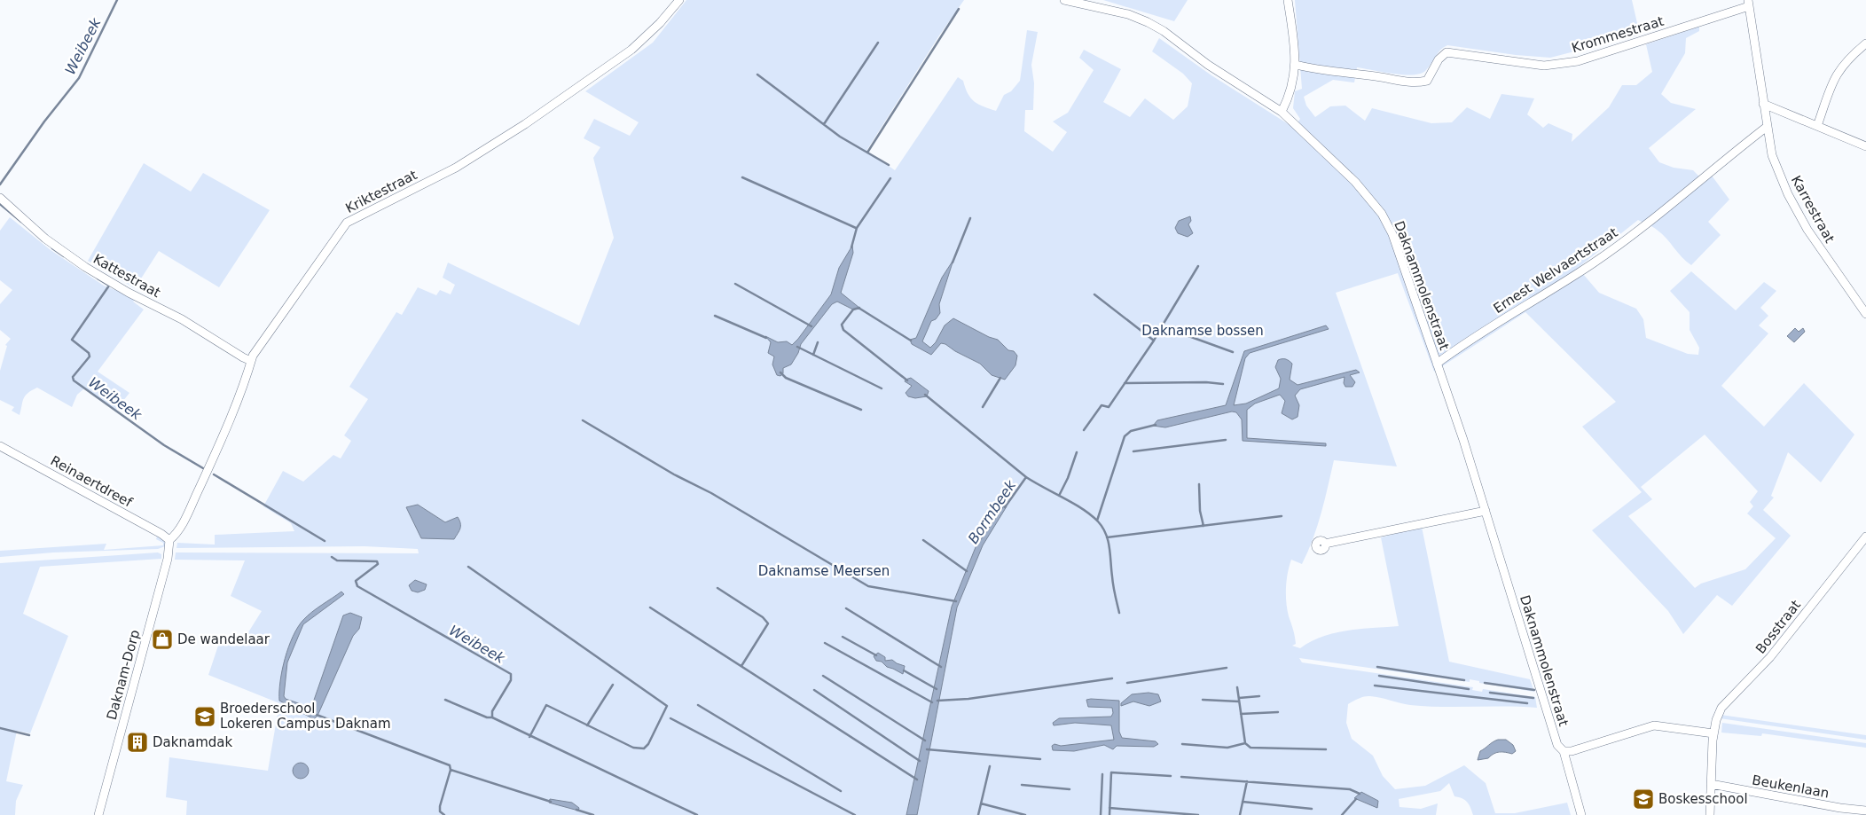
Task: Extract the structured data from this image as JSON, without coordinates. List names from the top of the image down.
{
  "streets": {
    "street": [
      "Krommestraat",
      "Kriktestraat",
      "Karrestraat",
      "Ernest Welvaertstraat",
      "Kattestraat",
      "Daknammolenstraat",
      "Reinaertdreef",
      "Bosstraat",
      "Daknam-Dorp",
      "Beukenlaan"
    ]
  },
  "crossings": [
    ["Krommestraat", "Karrestraat"],
    ["Kriktestraat", "Kattestraat"],
    ["Kriktestraat", "Reinaertdreef"],
    ["Kriktestraat", "Daknam-Dorp"],
    ["Karrestraat", "Ernest Welvaertstraat"],
    ["Ernest Welvaertstraat", "Daknammolenstraat"],
    ["Reinaertdreef", "Daknam-Dorp"],
    ["Bosstraat", "Beukenlaan"]
  ],
  "water": ["Weibeek", "Bormbeek"],
  "parks": ["Daknamse bossen", "Daknamse Meersen"],
  "places": {
    "shop": ["De wandelaar"],
    "school or university": ["Broederschool Lokeren Campus Daknam", "Boskesschool"],
    "building": ["Daknamdak"]
  }
}
